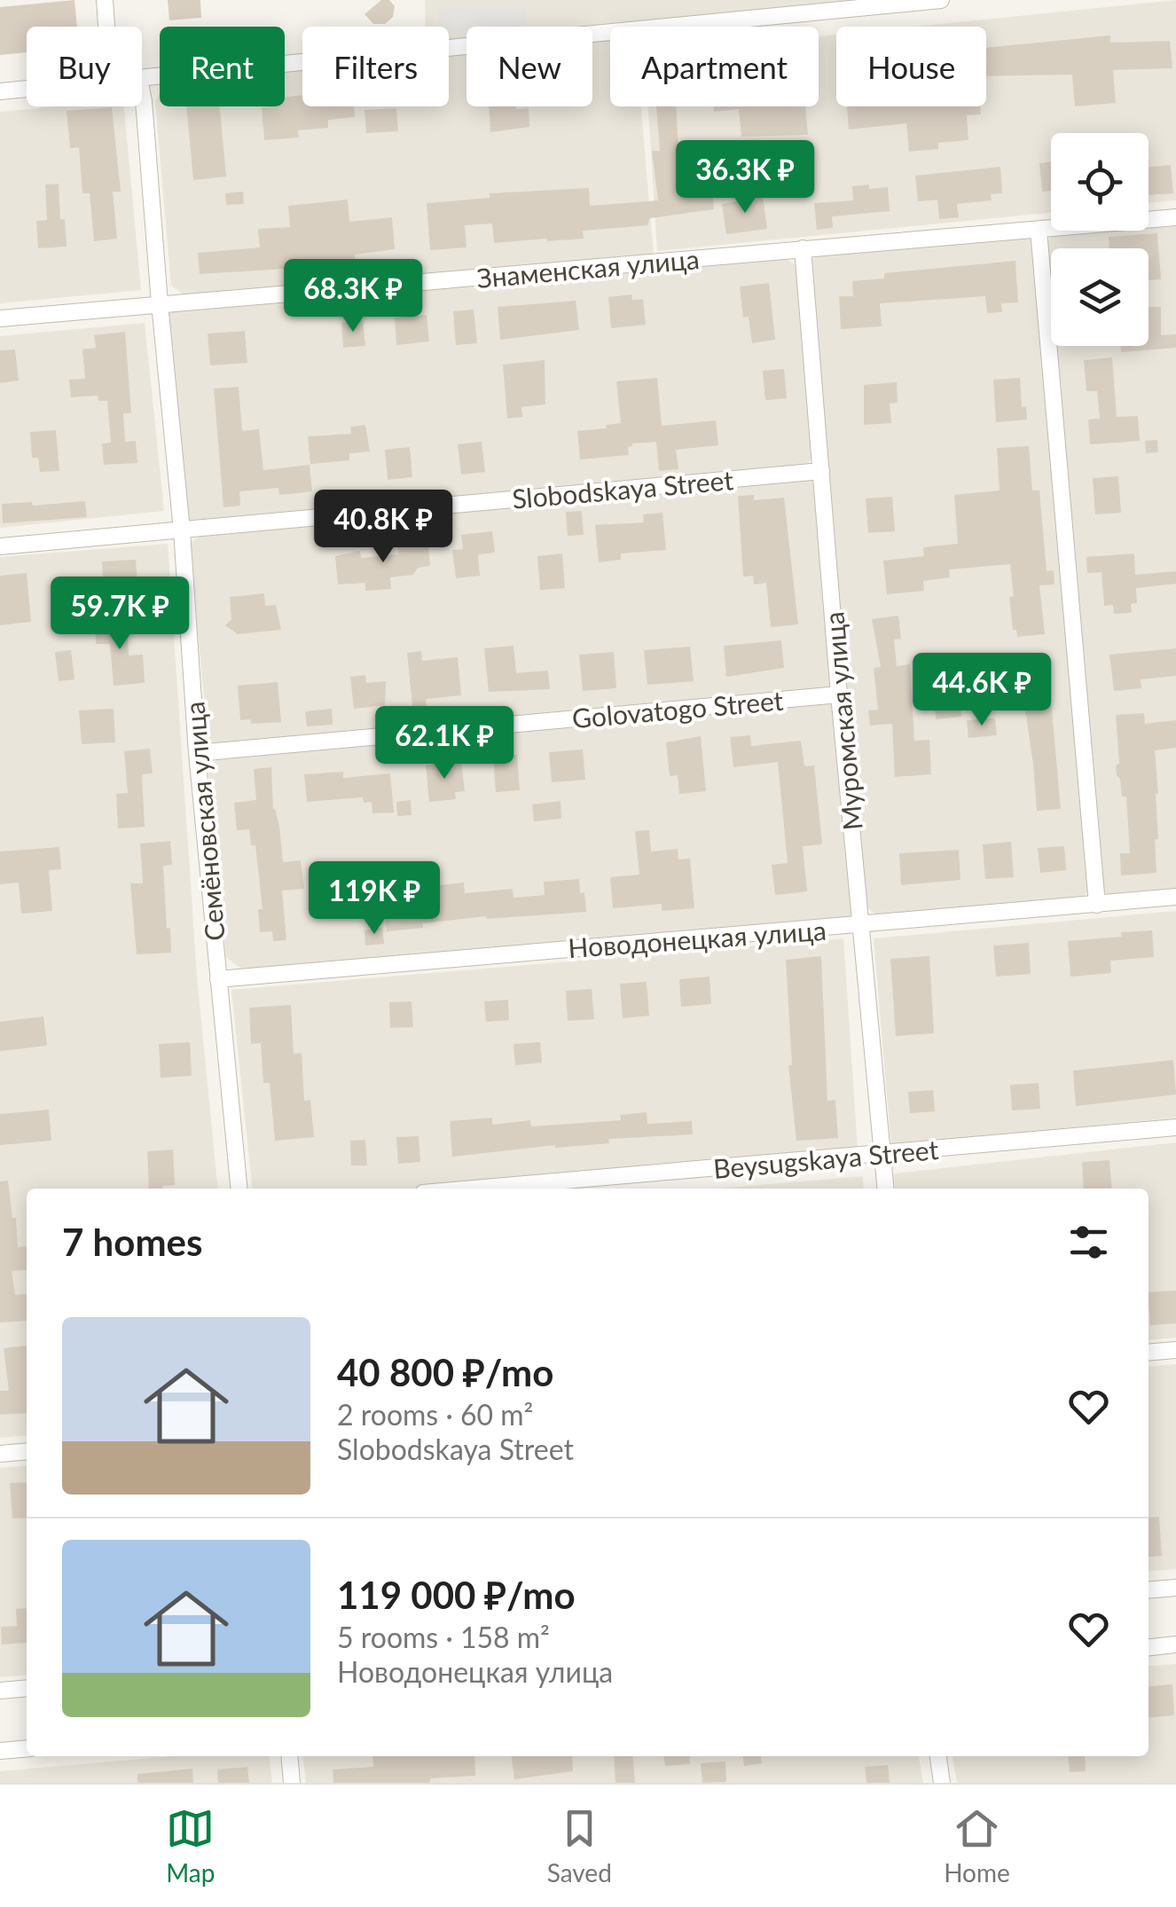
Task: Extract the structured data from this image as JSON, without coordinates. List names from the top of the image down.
{
  "streets": {
    "street": [
      "Знаменская улица",
      "Slobodskaya Street",
      "Golovatogo Street",
      "Муромская улица",
      "Семёновская улица",
      "Новодонецкая улица",
      "Beysugskaya Street"
    ]
  },
  "crossings": [
    ["Знаменская улица", "Муромская улица"],
    ["Знаменская улица", "Семёновская улица"],
    ["Slobodskaya Street", "Муромская улица"],
    ["Slobodskaya Street", "Семёновская улица"],
    ["Golovatogo Street", "Муромская улица"],
    ["Golovatogo Street", "Семёновская улица"],
    ["Муромская улица", "Новодонецкая улица"],
    ["Муромская улица", "Beysugskaya Street"],
    ["Семёновская улица", "Новодонецкая улица"]
  ],
  "page": {
    "chip": [
      "Buy",
      "Rent",
      "Filters",
      "New",
      "Apartment",
      "House"
    ],
    "price": [
      "36.3K ₽",
      "68.3K ₽",
      "40.8K ₽",
      "59.7K ₽",
      "44.6K ₽",
      "62.1K ₽",
      "119K ₽"
    ],
    "heading": "7 homes",
    "list": [
      {
        "name": "40 800 ₽/mo",
        "note": "2 rooms · 60 m² · Slobodskaya Street"
      },
      {
        "name": "119 000 ₽/mo",
        "note": "5 rooms · 158 m² · Новодонецкая улица"
      }
    ],
    "tabs": ["Map", "Saved", "Home"]
  }
}
